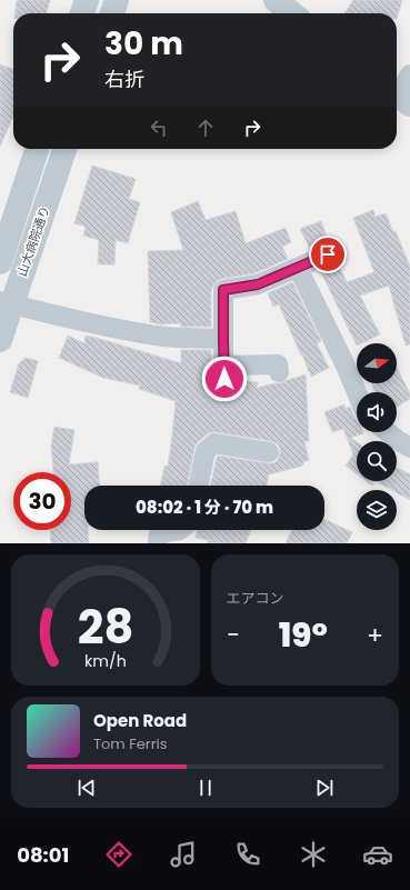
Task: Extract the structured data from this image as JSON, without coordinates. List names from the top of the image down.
{
  "streets": {
    "street": ["山大病院通り"]
  },
  "north": "right",
  "page": {
    "turn": ["30 m", "右折"],
    "limit": "30",
    "trip": "08:02 · 1 分 · 70 m",
    "tile": "エアコン",
    "heat": ["−", "19°", "+"],
    "song": ["Open Road", "Tom Ferris"],
    "tabs": "08:01",
    "gauge": ["28", "km/h"]
  }
}
